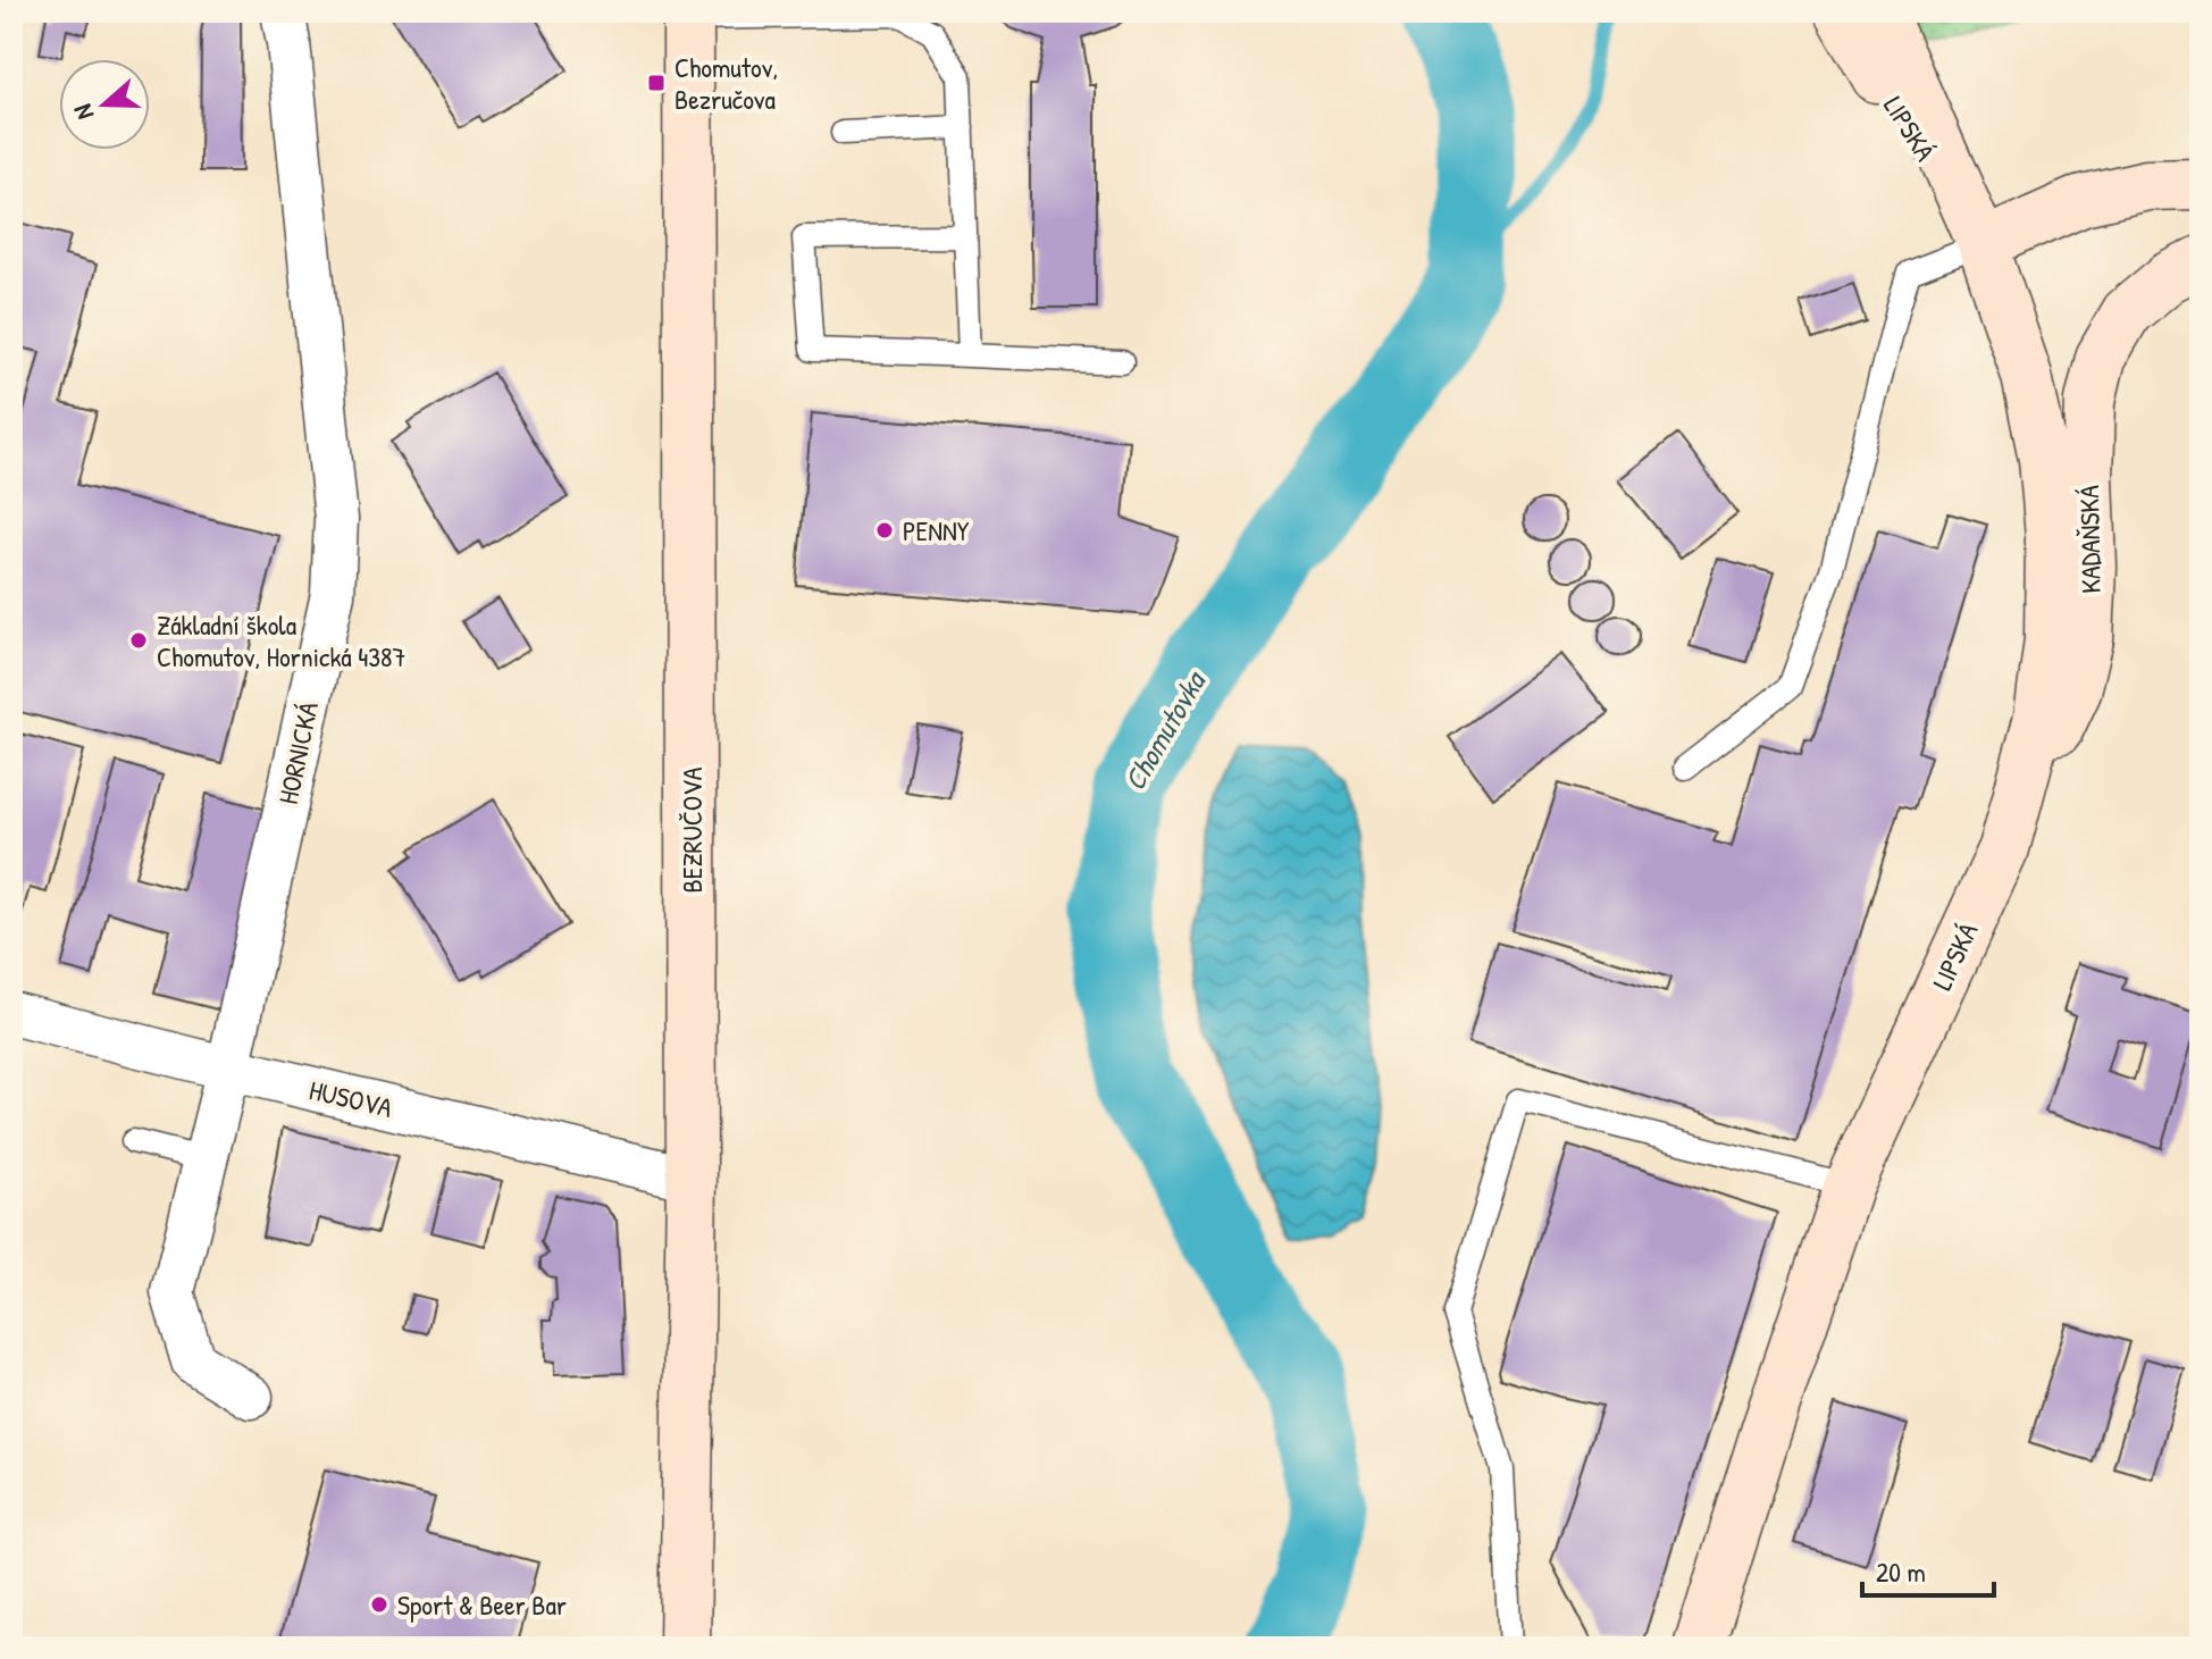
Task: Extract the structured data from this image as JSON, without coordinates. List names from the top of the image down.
{
  "streets": {
    "street": [
      "LIPSKÁ",
      "KADAŇSKÁ",
      "HORNICKÁ",
      "BEZRUČOVA",
      "HUSOVA"
    ]
  },
  "crossings": [
    ["LIPSKÁ", "KADAŇSKÁ"],
    ["HORNICKÁ", "HUSOVA"],
    ["BEZRUČOVA", "HUSOVA"]
  ],
  "water": ["Chomutovka"],
  "places": {
    "transit": ["Chomutov, Bezručova"],
    "other": ["PENNY", "Základní škola Chomutov, Hornická 4387", "Sport & Beer Bar"]
  },
  "scale_bar": "20 m",
  "north": "left"
}
